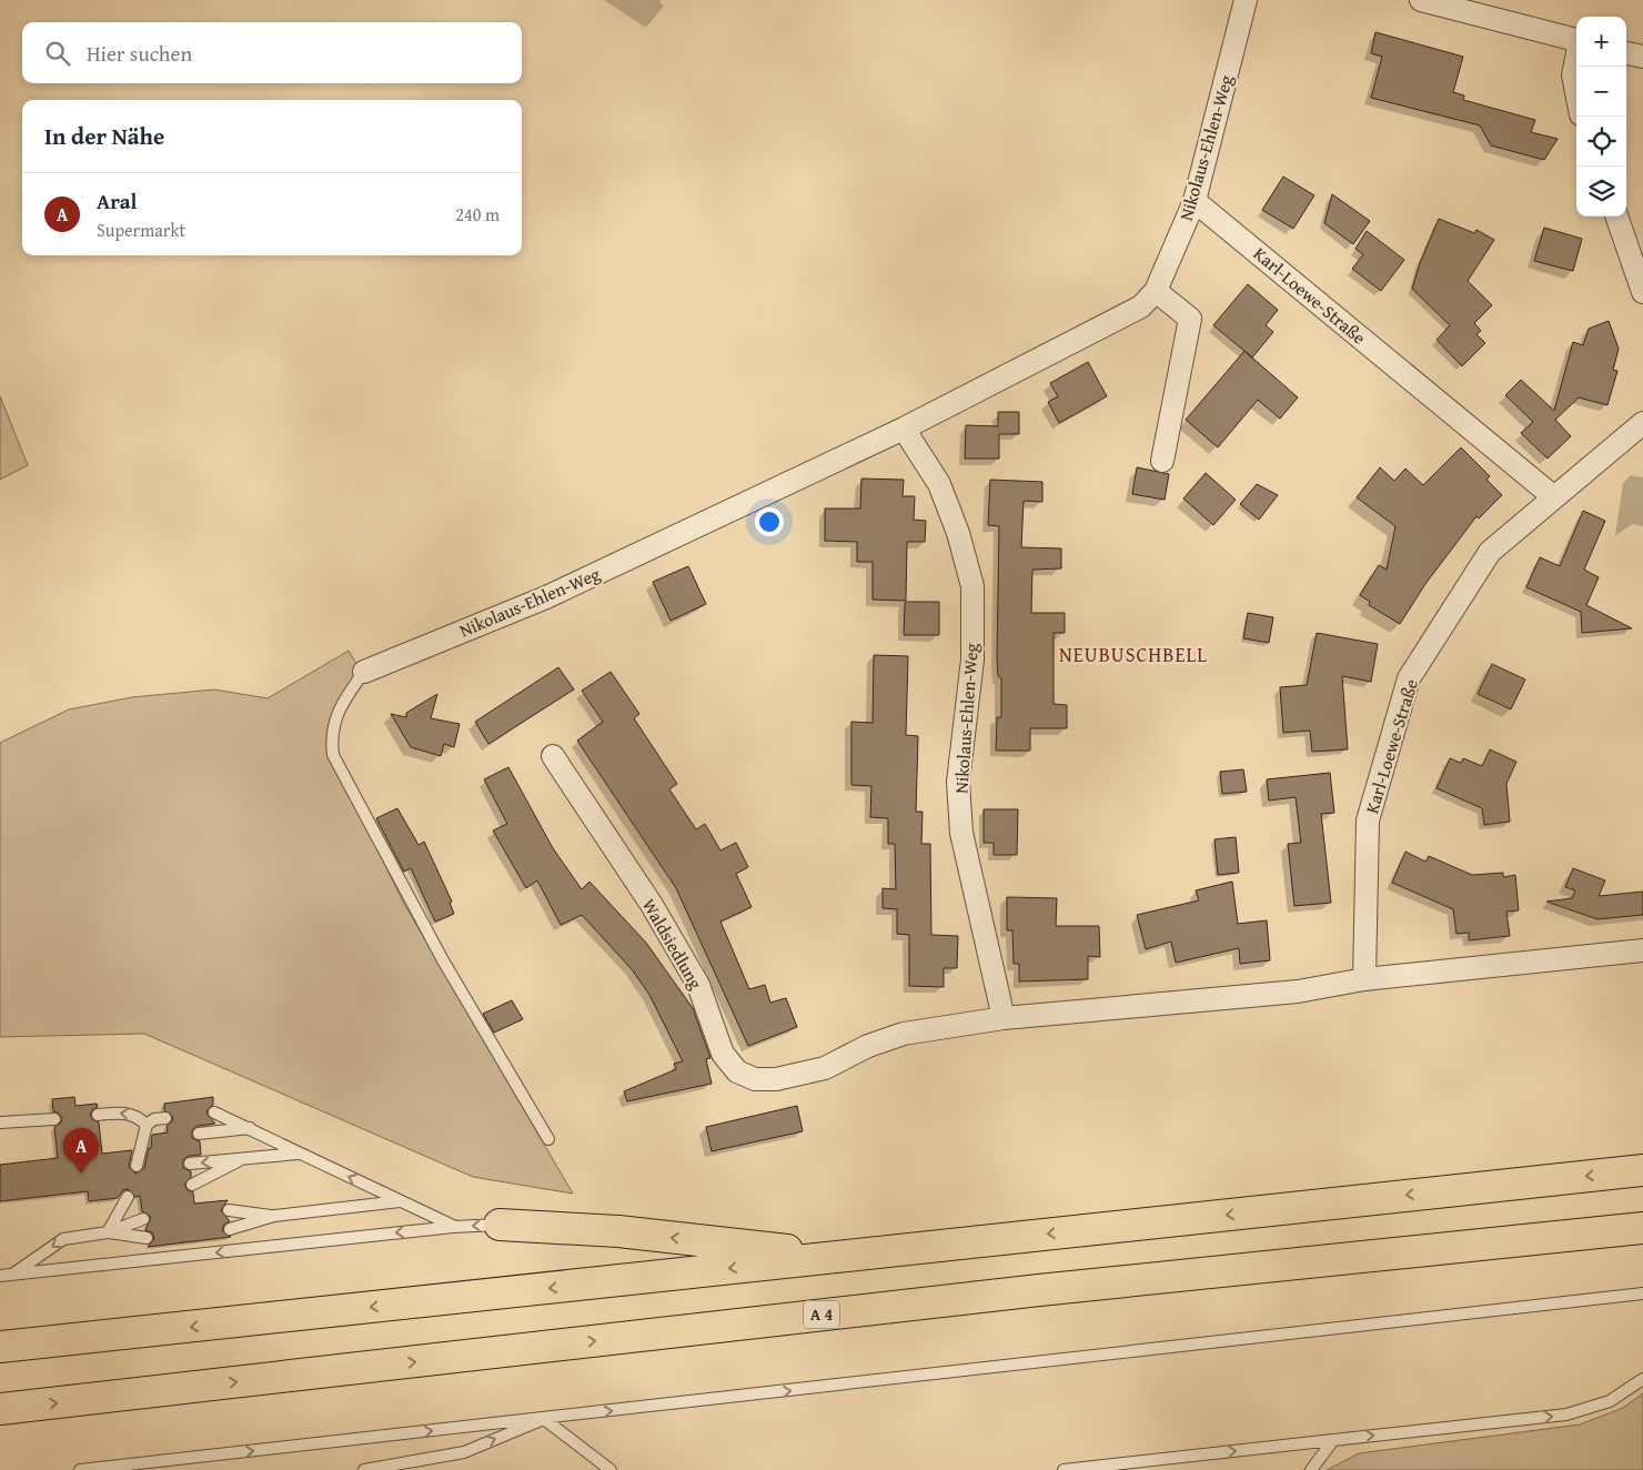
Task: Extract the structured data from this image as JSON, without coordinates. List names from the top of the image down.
{
  "streets": {
    "highway": ["A 4"],
    "street": ["Nikolaus-Ehlen-Weg", "Karl-Loewe-Straße", "Waldsiedlung"]
  },
  "crossings": [
    ["Nikolaus-Ehlen-Weg", "Karl-Loewe-Straße"],
    ["Nikolaus-Ehlen-Weg", "Waldsiedlung"]
  ],
  "districts": ["NEUBUSCHBELL"],
  "page": {
    "map_buttons": ["+", "−"],
    "search": "Hier suchen",
    "heading": "In der Nähe",
    "list": [
      {
        "mark": "A",
        "name": "Aral",
        "note": "Supermarkt",
        "value": "240 m"
      }
    ],
    "pins": "A"
  }
}
